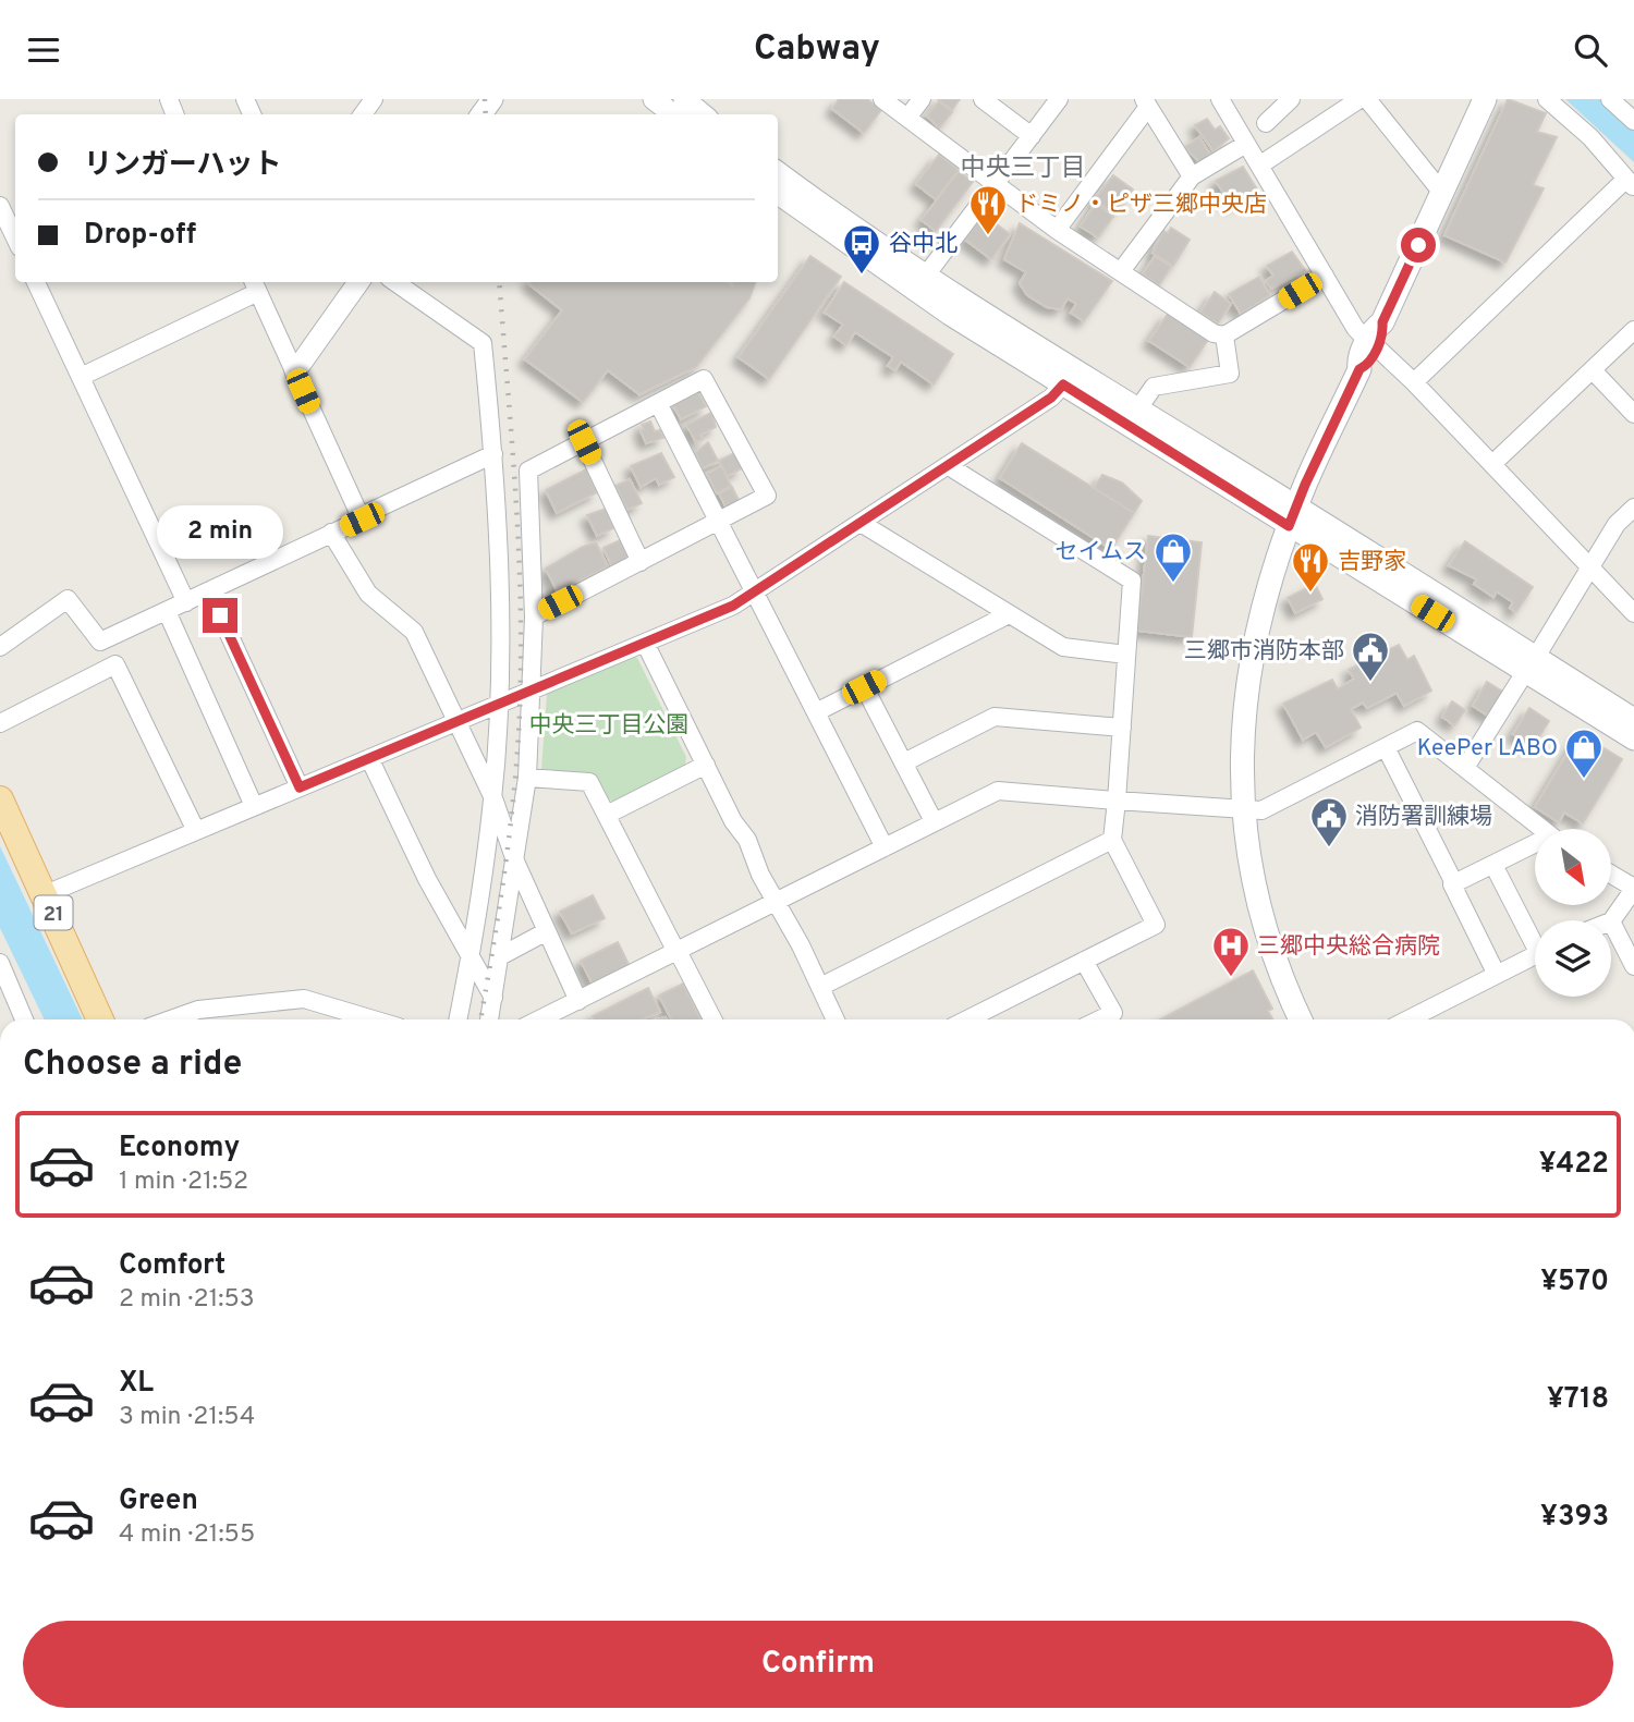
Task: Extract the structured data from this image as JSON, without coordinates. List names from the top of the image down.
{
  "streets": {
    "main road": ["21"]
  },
  "districts": ["中央三丁目"],
  "parks": ["中央三丁目公園"],
  "places": {
    "restaurant": ["ドミノ・ピザ三郷中央店", "吉野家"],
    "bus stop": ["谷中北"],
    "shop": ["セイムス", "KeePer LABO"],
    "public building": ["三郷市消防本部", "消防署訓練場"],
    "hospital": ["三郷中央総合病院"]
  },
  "north": "bottom right",
  "page": {
    "header": "Cabway",
    "banner": ["リンガーハット", "Drop-off"],
    "bubble": "2 min",
    "heading": "Choose a ride",
    "list": [
      {
        "name": "Economy",
        "note": "1 min · 21:52",
        "value": "¥422"
      },
      {
        "name": "Comfort",
        "note": "2 min · 21:53",
        "value": "¥570"
      },
      {
        "name": "XL",
        "note": "3 min · 21:54",
        "value": "¥718"
      },
      {
        "name": "Green",
        "note": "4 min · 21:55",
        "value": "¥393"
      }
    ],
    "buttons": "Confirm"
  }
}
